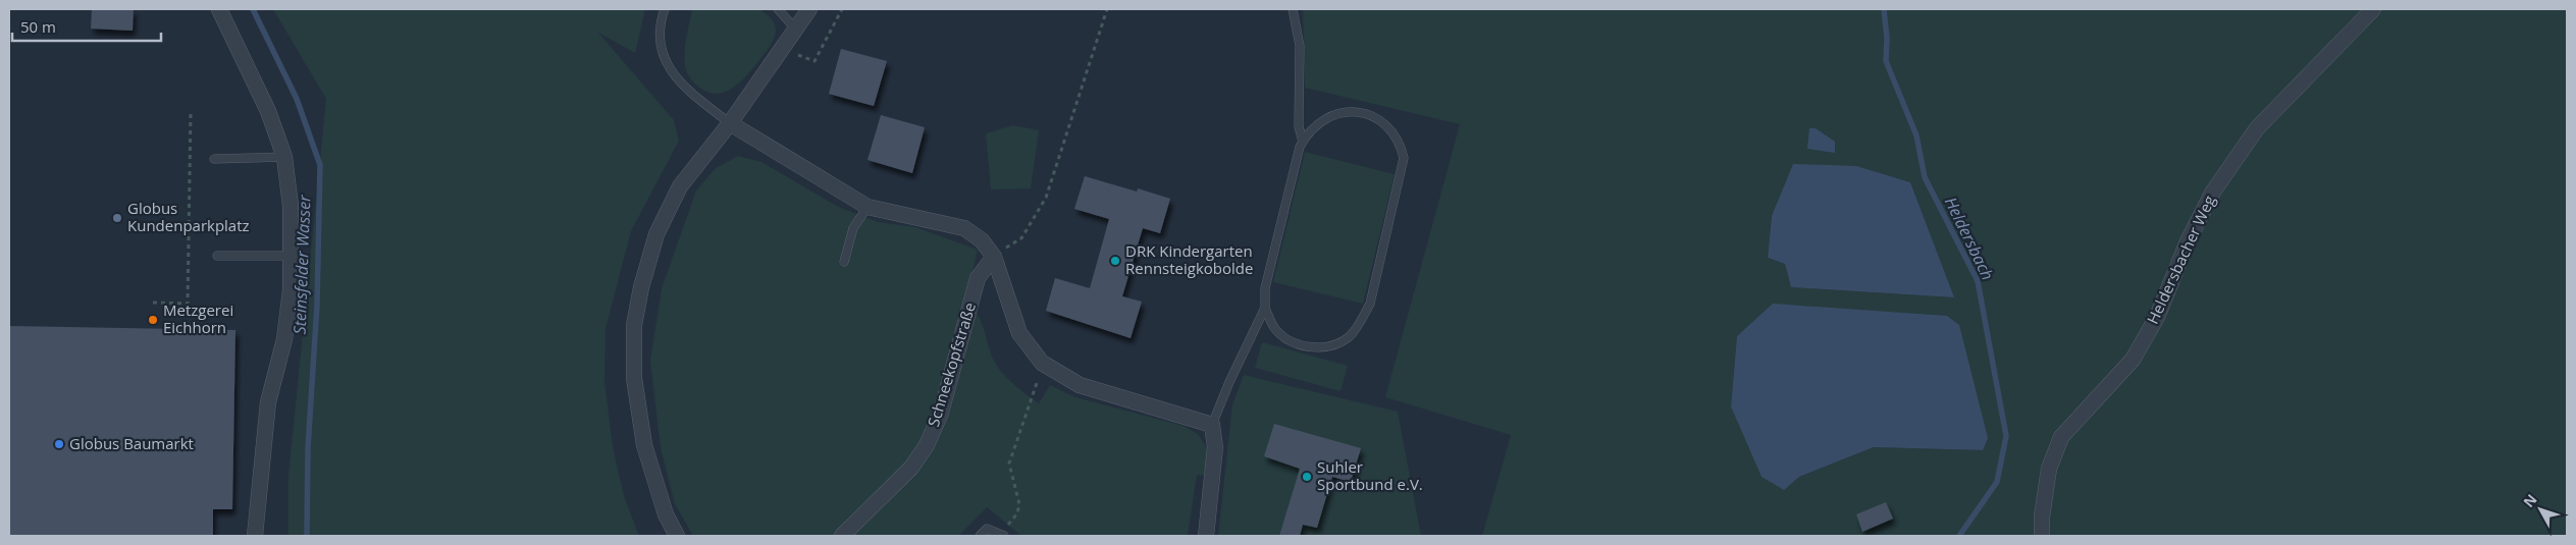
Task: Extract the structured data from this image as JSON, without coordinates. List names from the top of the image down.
{
  "streets": {
    "street": ["Heldersbacher Weg", "Schneekopfstraße"]
  },
  "water": ["Heldersbach", "Steinsfelder Wasser"],
  "places": [
    "Globus Kundenparkplatz",
    "DRK Kindergarten Rennsteigkobolde",
    "Metzgerei Eichhorn",
    "Globus Baumarkt",
    "Suhler Sportbund e.V."
  ],
  "scale_bar": "50 m",
  "north": "top left"
}
